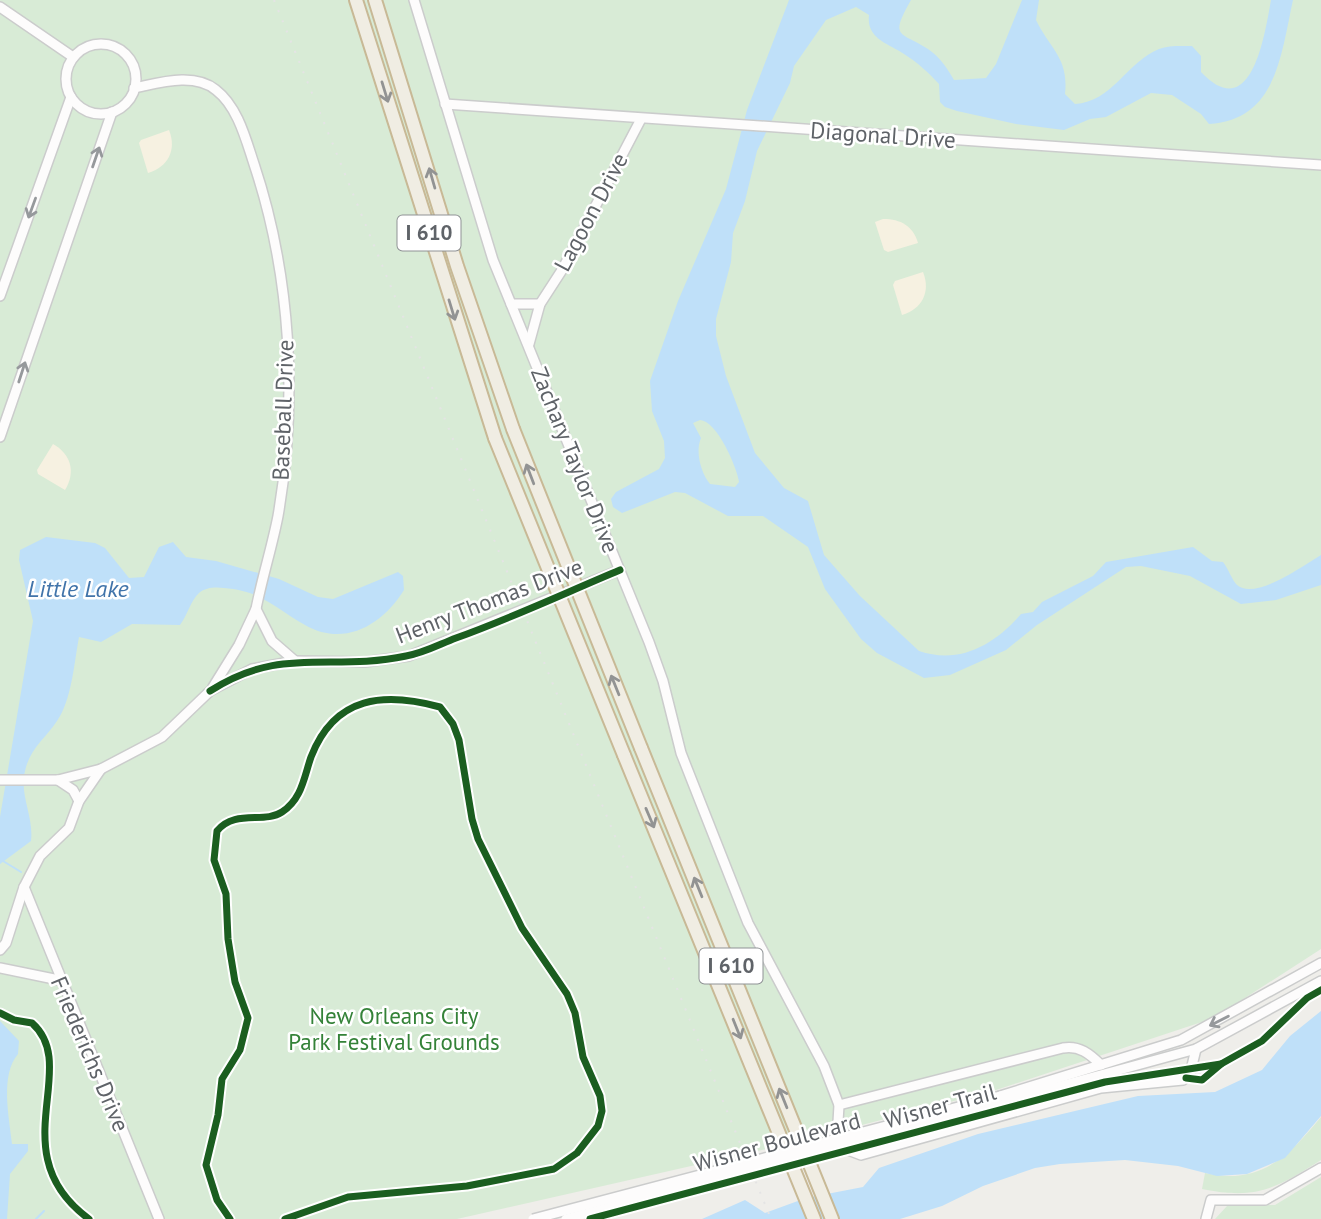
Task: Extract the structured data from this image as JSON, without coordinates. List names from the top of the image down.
{
  "streets": {
    "highway": ["I 610"],
    "street": [
      "Diagonal Drive",
      "Lagoon Drive",
      "Baseball Drive",
      "Zachary Taylor Drive",
      "Henry Thomas Drive",
      "Friederichs Drive",
      "Wisner Boulevard"
    ],
    "cycle path": ["Wisner Trail"]
  },
  "crossings": [
    ["Diagonal Drive", "Lagoon Drive"],
    ["Diagonal Drive", "Zachary Taylor Drive"],
    ["Lagoon Drive", "Zachary Taylor Drive"],
    ["Baseball Drive", "Henry Thomas Drive"],
    ["Zachary Taylor Drive", "Henry Thomas Drive"]
  ],
  "water": ["Little Lake"],
  "parks": ["New Orleans City Park Festival Grounds"]
}
